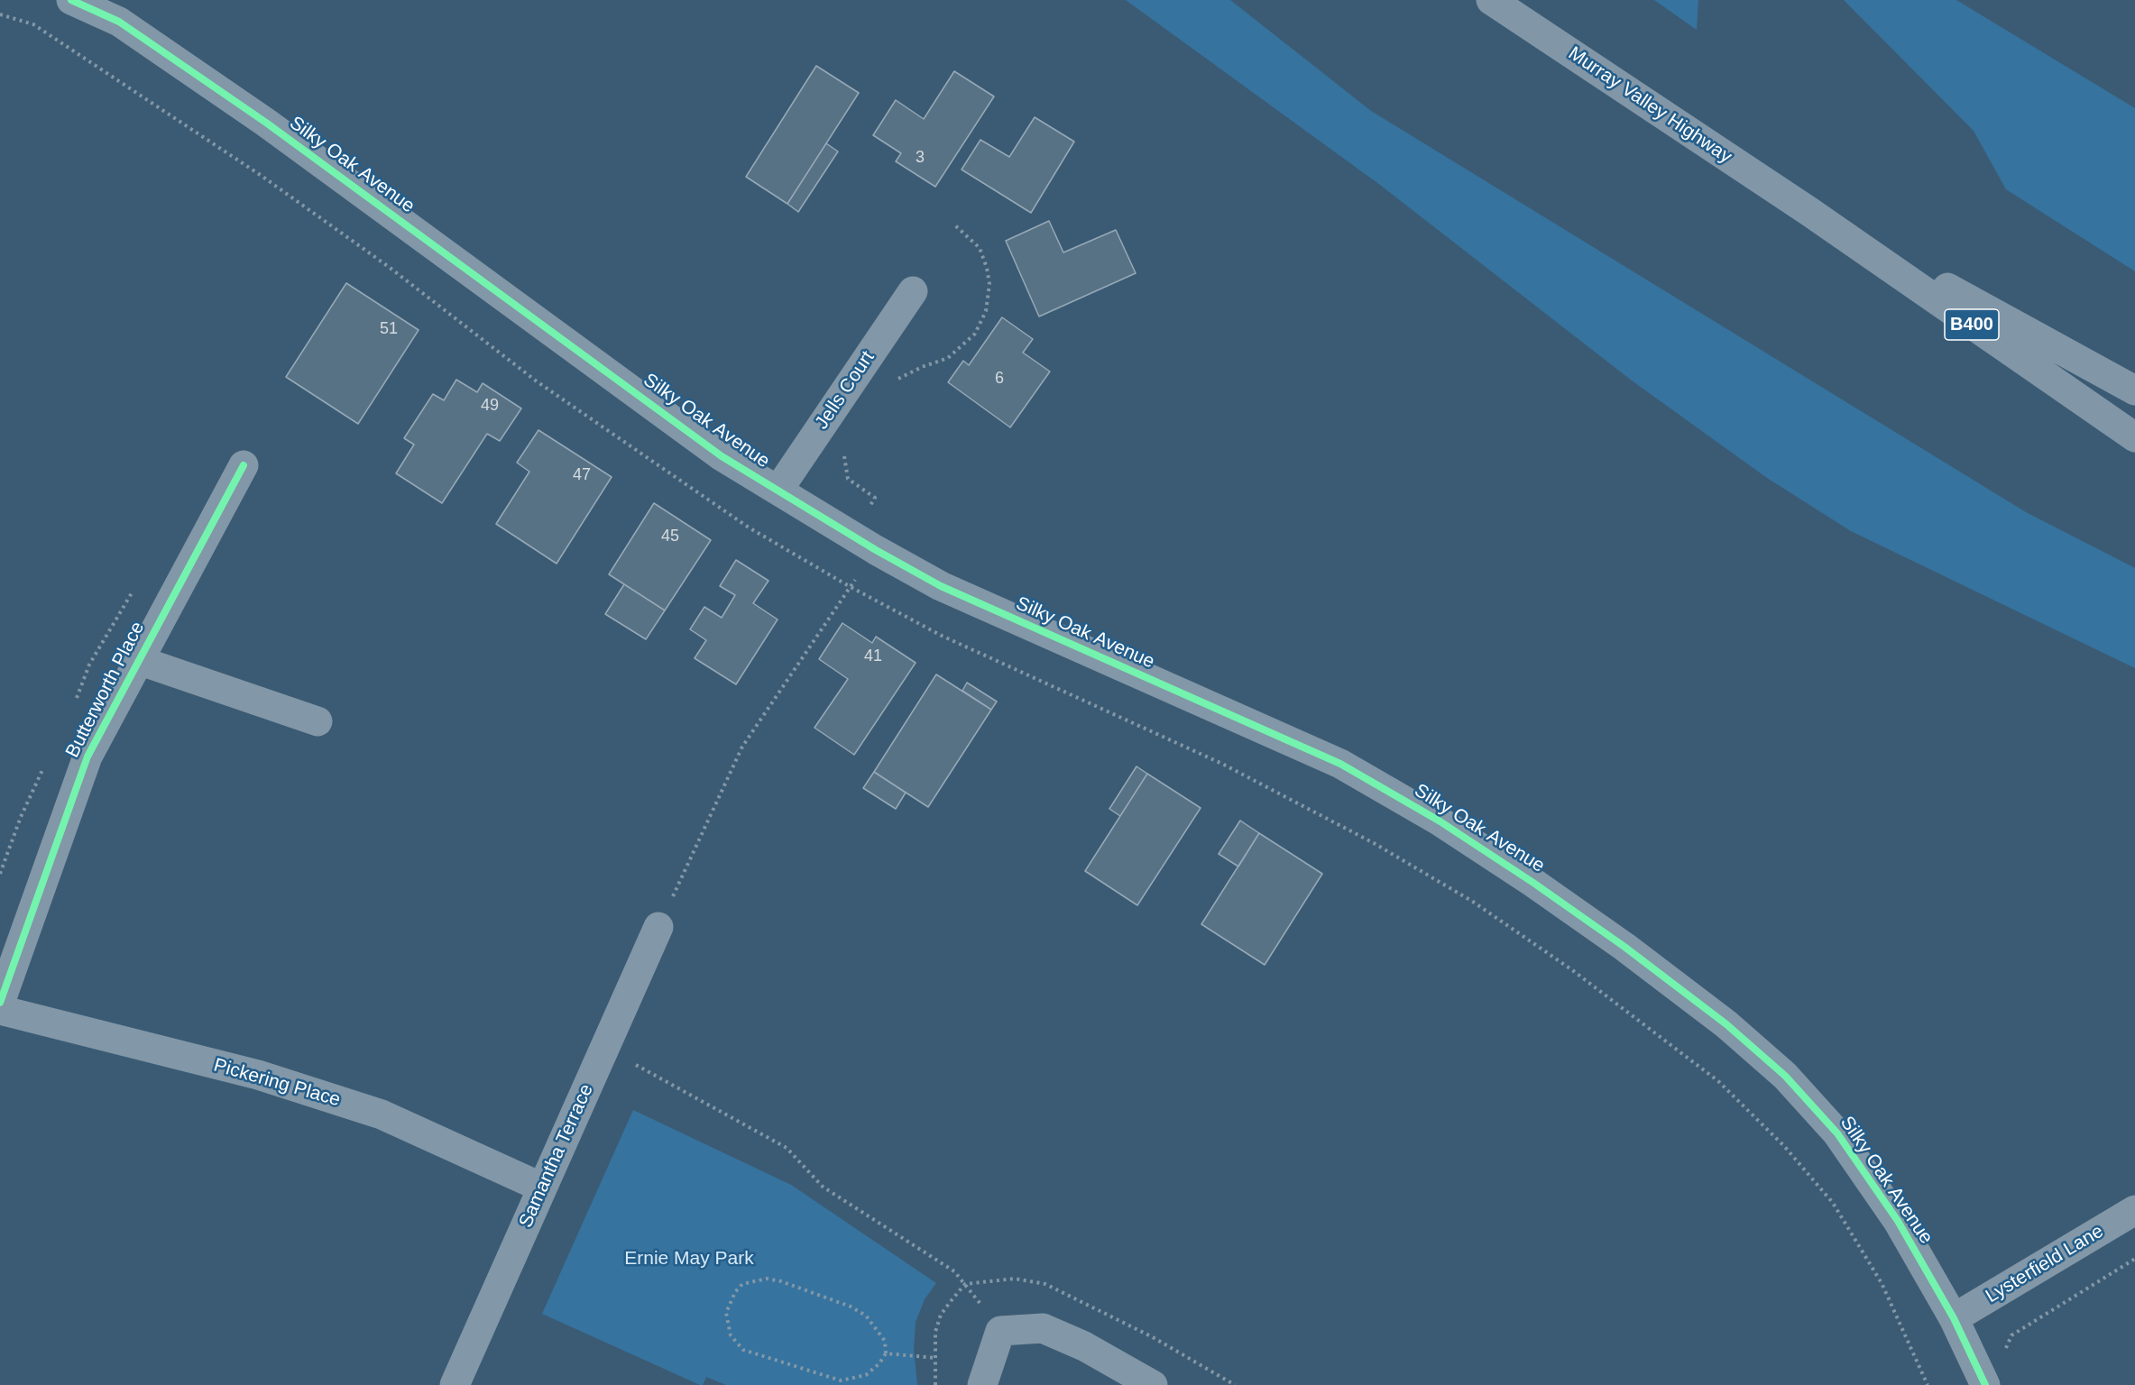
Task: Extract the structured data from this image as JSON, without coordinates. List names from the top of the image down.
{
  "streets": {
    "main road": ["Murray Valley Highway", "B400"],
    "street": [
      "Silky Oak Avenue",
      "Jells Court",
      "Butterworth Place",
      "Pickering Place",
      "Samantha Terrace",
      "Lysterfield Lane"
    ]
  },
  "crossings": [
    ["Silky Oak Avenue", "Jells Court"],
    ["Silky Oak Avenue", "Lysterfield Lane"],
    ["Pickering Place", "Samantha Terrace"]
  ],
  "parks": ["Ernie May Park"],
  "house_numbers": [
    "3",
    "51",
    "6",
    "49",
    "47",
    "45",
    "41"
  ]
}
